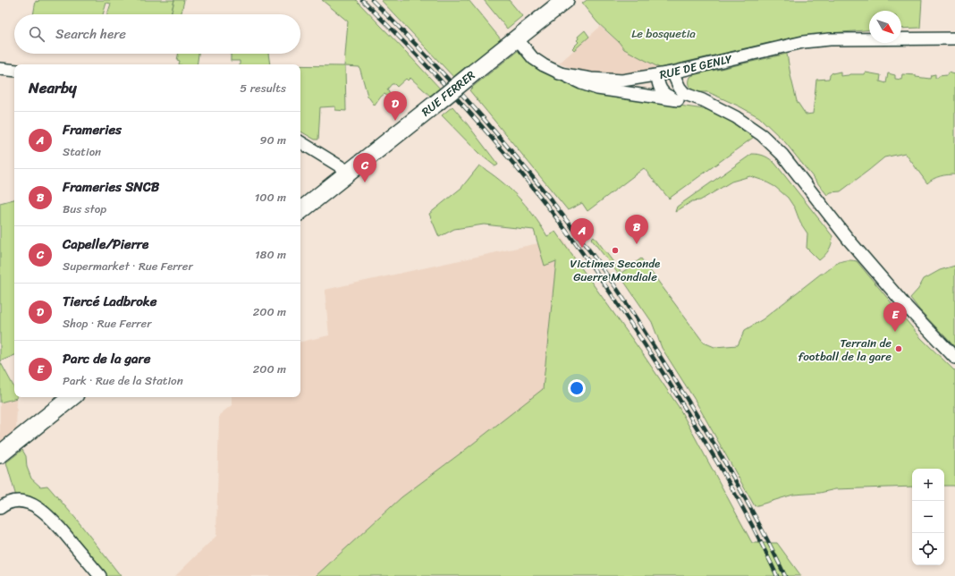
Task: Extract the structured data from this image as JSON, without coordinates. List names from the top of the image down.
{
  "streets": {
    "main road": ["RUE FERRER"],
    "street": ["RUE DE GENLY"]
  },
  "parks": ["Le bosquetia"],
  "places": ["Victimes Seconde Guerre Mondiale", "Terrain de football de la gare"],
  "north": "bottom right",
  "page": {
    "search": "Search here",
    "heading": ["Nearby", "5 results"],
    "pins": [
      "D",
      "C",
      "B",
      "A",
      "E"
    ],
    "list": [
      {
        "mark": "A",
        "name": "Frameries",
        "note": "Station",
        "value": "90 m"
      },
      {
        "mark": "B",
        "name": "Frameries SNCB",
        "note": "Bus stop",
        "value": "100 m"
      },
      {
        "mark": "C",
        "name": "Capelle/Pierre",
        "note": "Supermarket · Rue Ferrer",
        "value": "180 m"
      },
      {
        "mark": "D",
        "name": "Tiercé Ladbroke",
        "note": "Shop · Rue Ferrer",
        "value": "200 m"
      },
      {
        "mark": "E",
        "name": "Parc de la gare",
        "note": "Park · Rue de la Station",
        "value": "200 m"
      }
    ],
    "map_buttons": ["+", "−"]
  }
}
